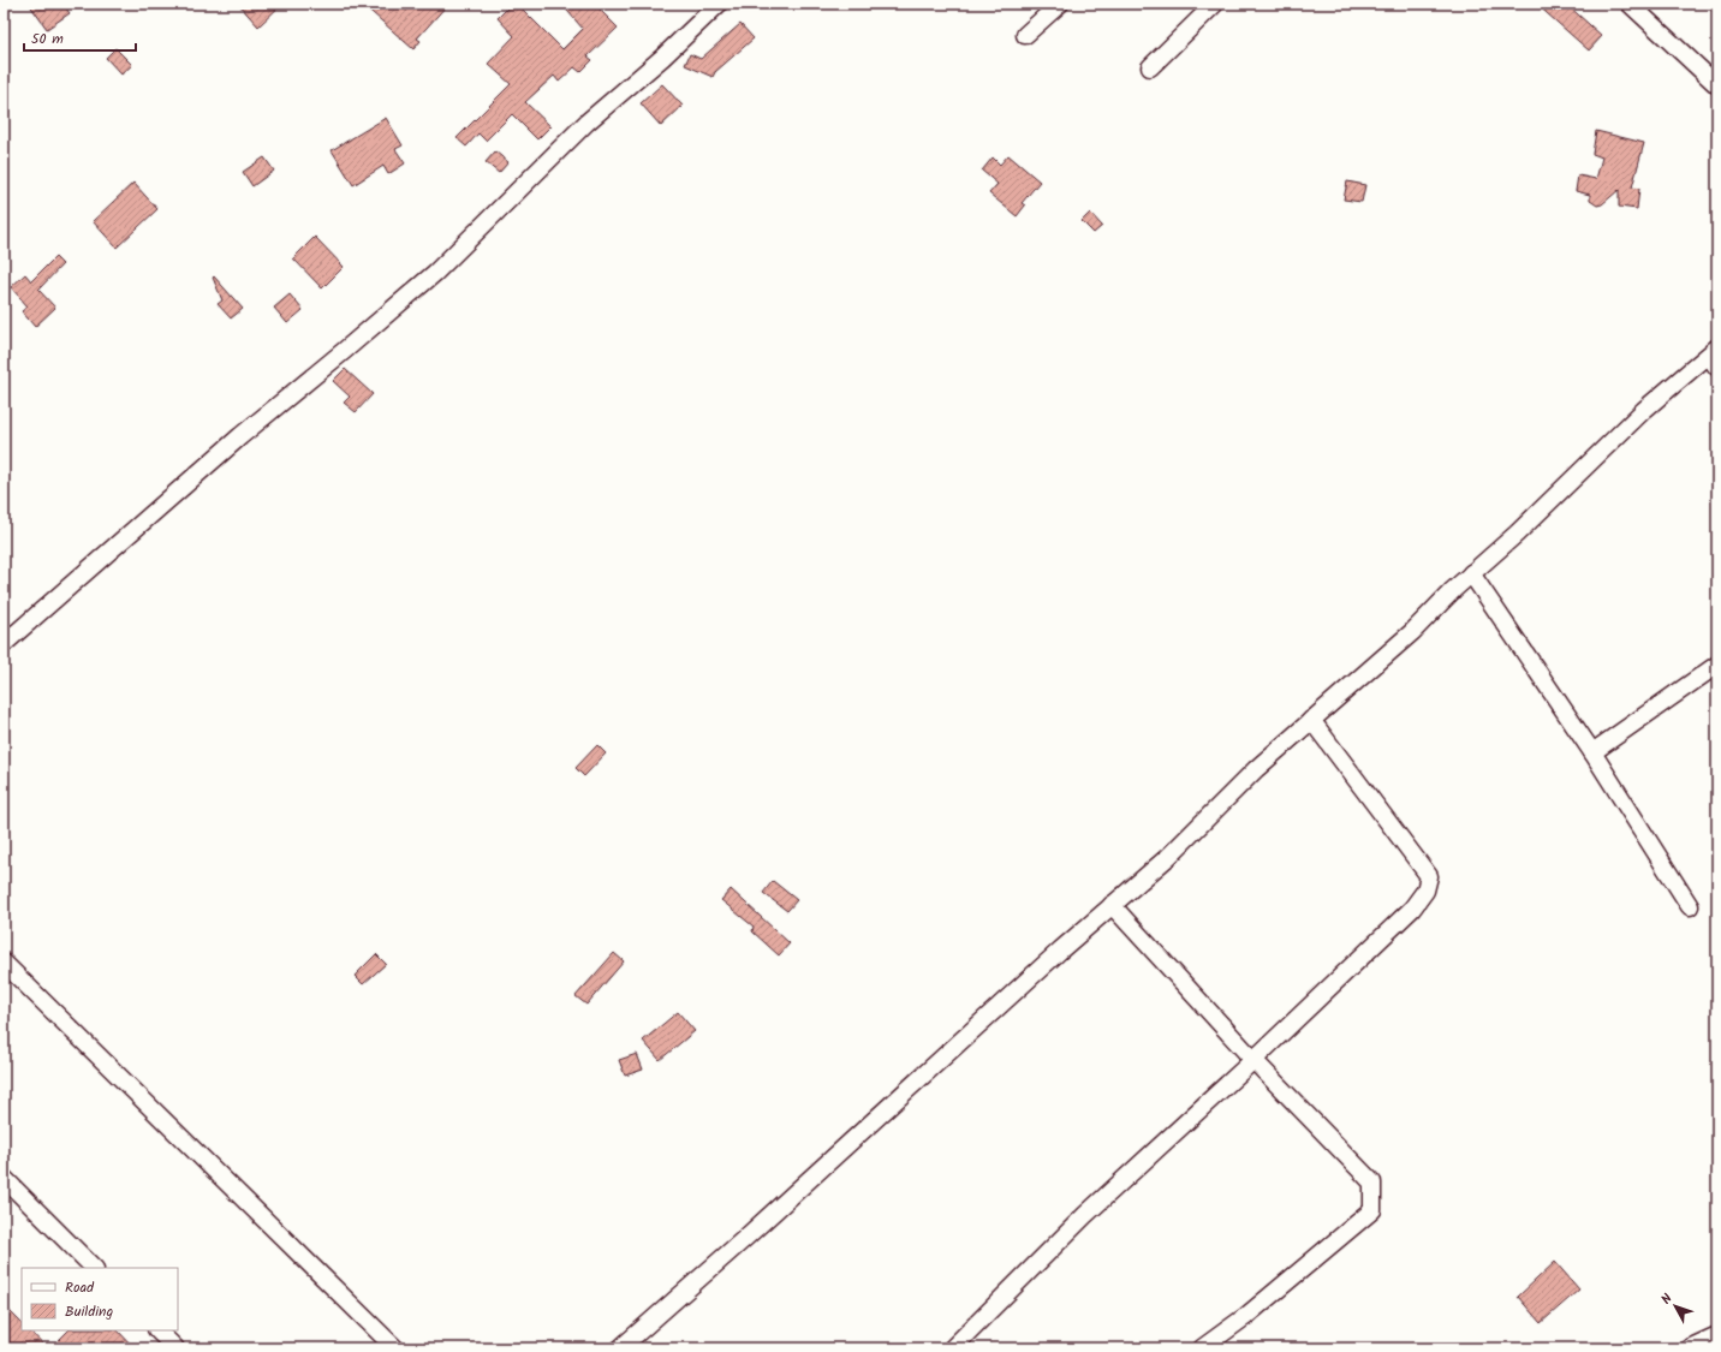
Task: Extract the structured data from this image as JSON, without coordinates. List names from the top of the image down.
{
  "legend": ["Road", "Building"],
  "scale_bar": "50 m",
  "north": "top left"
}
